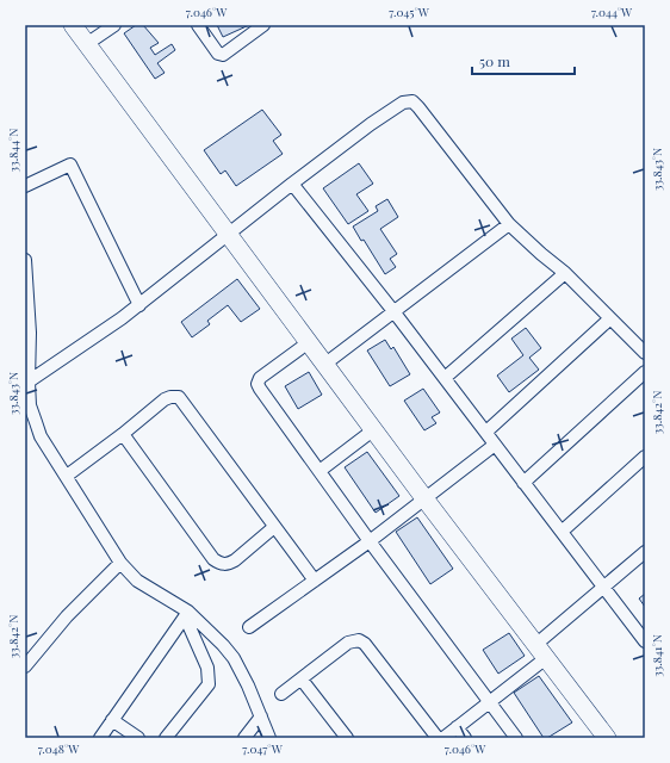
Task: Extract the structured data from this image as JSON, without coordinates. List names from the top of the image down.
{
  "scale_bar": "50 m",
  "coordinates": [
    "7.046°W",
    "7.045°W",
    "7.044°W",
    "33.844°N",
    "33.843°N",
    "33.842°N",
    "33.841°N",
    "7.048°W",
    "7.047°W"
  ]
}
